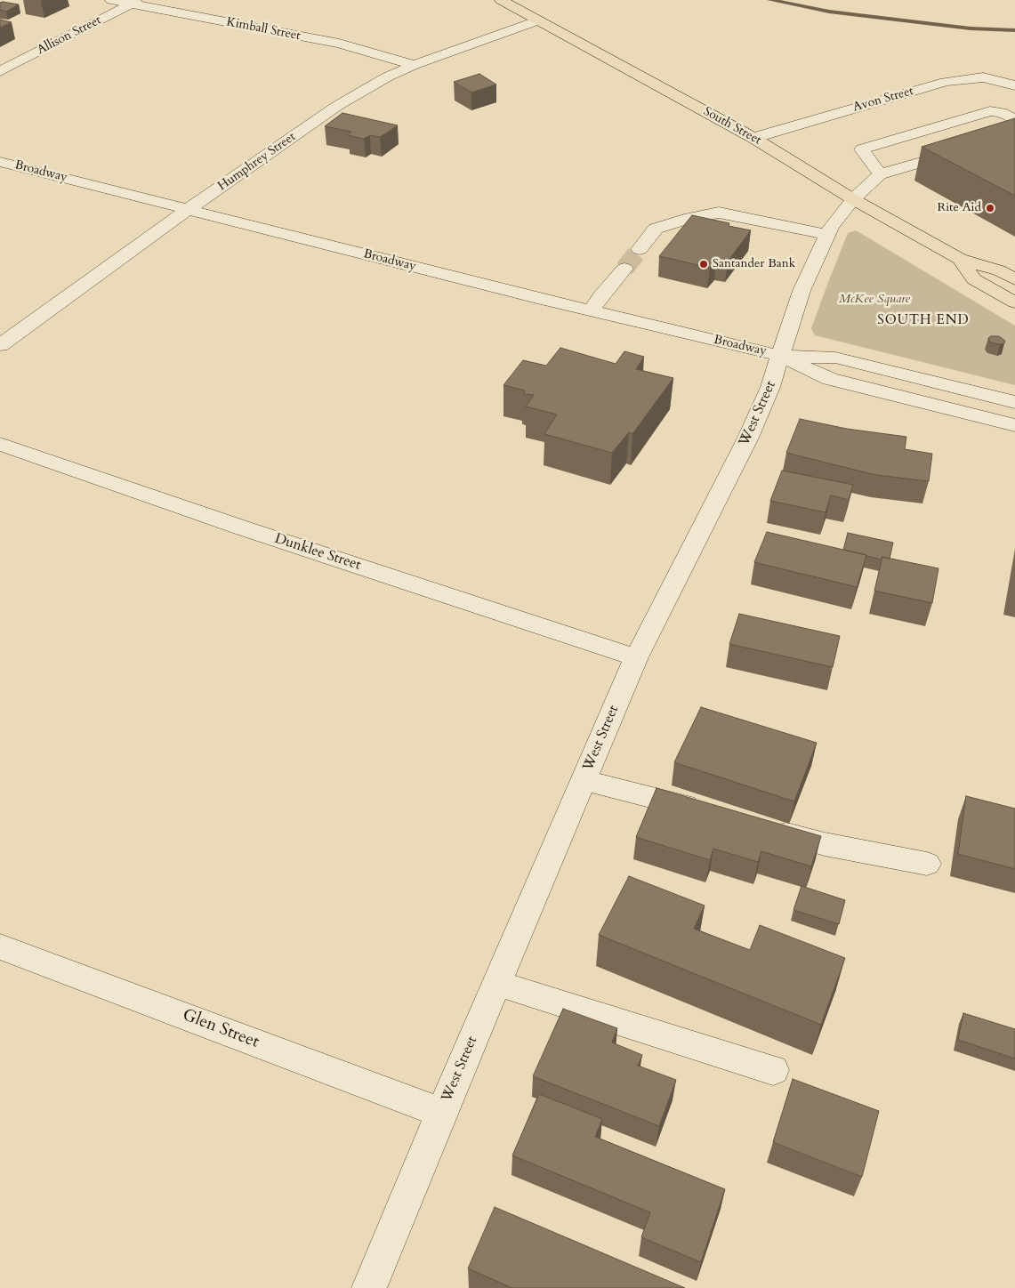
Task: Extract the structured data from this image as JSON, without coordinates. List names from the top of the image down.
{
  "streets": {
    "main road": ["South Street"],
    "street": [
      "Kimball Street",
      "Allison Street",
      "Avon Street",
      "Humphrey Street",
      "Broadway",
      "West Street",
      "Dunklee Street",
      "Glen Street"
    ]
  },
  "crossings": [
    ["Kimball Street", "Allison Street"],
    ["Kimball Street", "Humphrey Street"],
    ["Avon Street", "South Street"],
    ["South Street", "Humphrey Street"],
    ["South Street", "West Street"],
    ["Humphrey Street", "Broadway"],
    ["Broadway", "West Street"],
    ["West Street", "Dunklee Street"],
    ["West Street", "Glen Street"]
  ],
  "districts": ["SOUTH END"],
  "parks": ["McKee Square"],
  "places": ["Rite Aid", "Santander Bank"]
}
